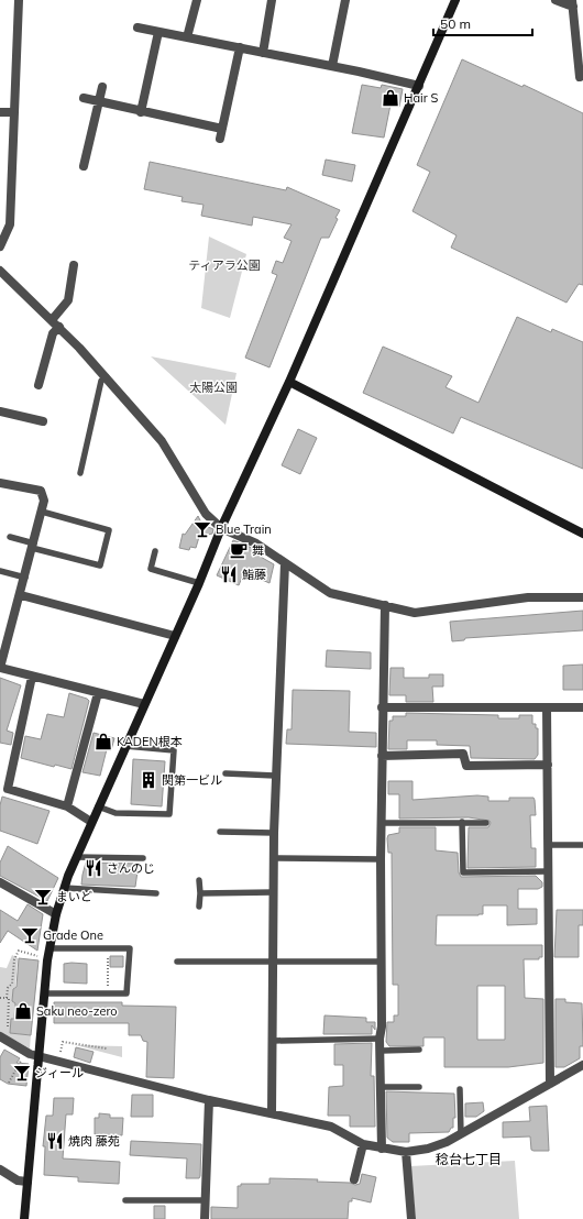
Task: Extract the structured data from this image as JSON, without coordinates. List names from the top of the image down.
{
  "districts": ["稔台七丁目"],
  "parks": ["ティアラ公園", "太陽公園"],
  "places": {
    "shop": ["Hair S", "KADEN根本", "Saku neo-zero"],
    "bar": [
      "Blue Train",
      "まいど",
      "Grade One",
      "ジィール"
    ],
    "cafe": ["舞"],
    "restaurant": ["鮨藤", "さんのじ", "焼肉 藤苑"],
    "building": ["関第一ビル"]
  },
  "scale_bar": "50 m"
}
